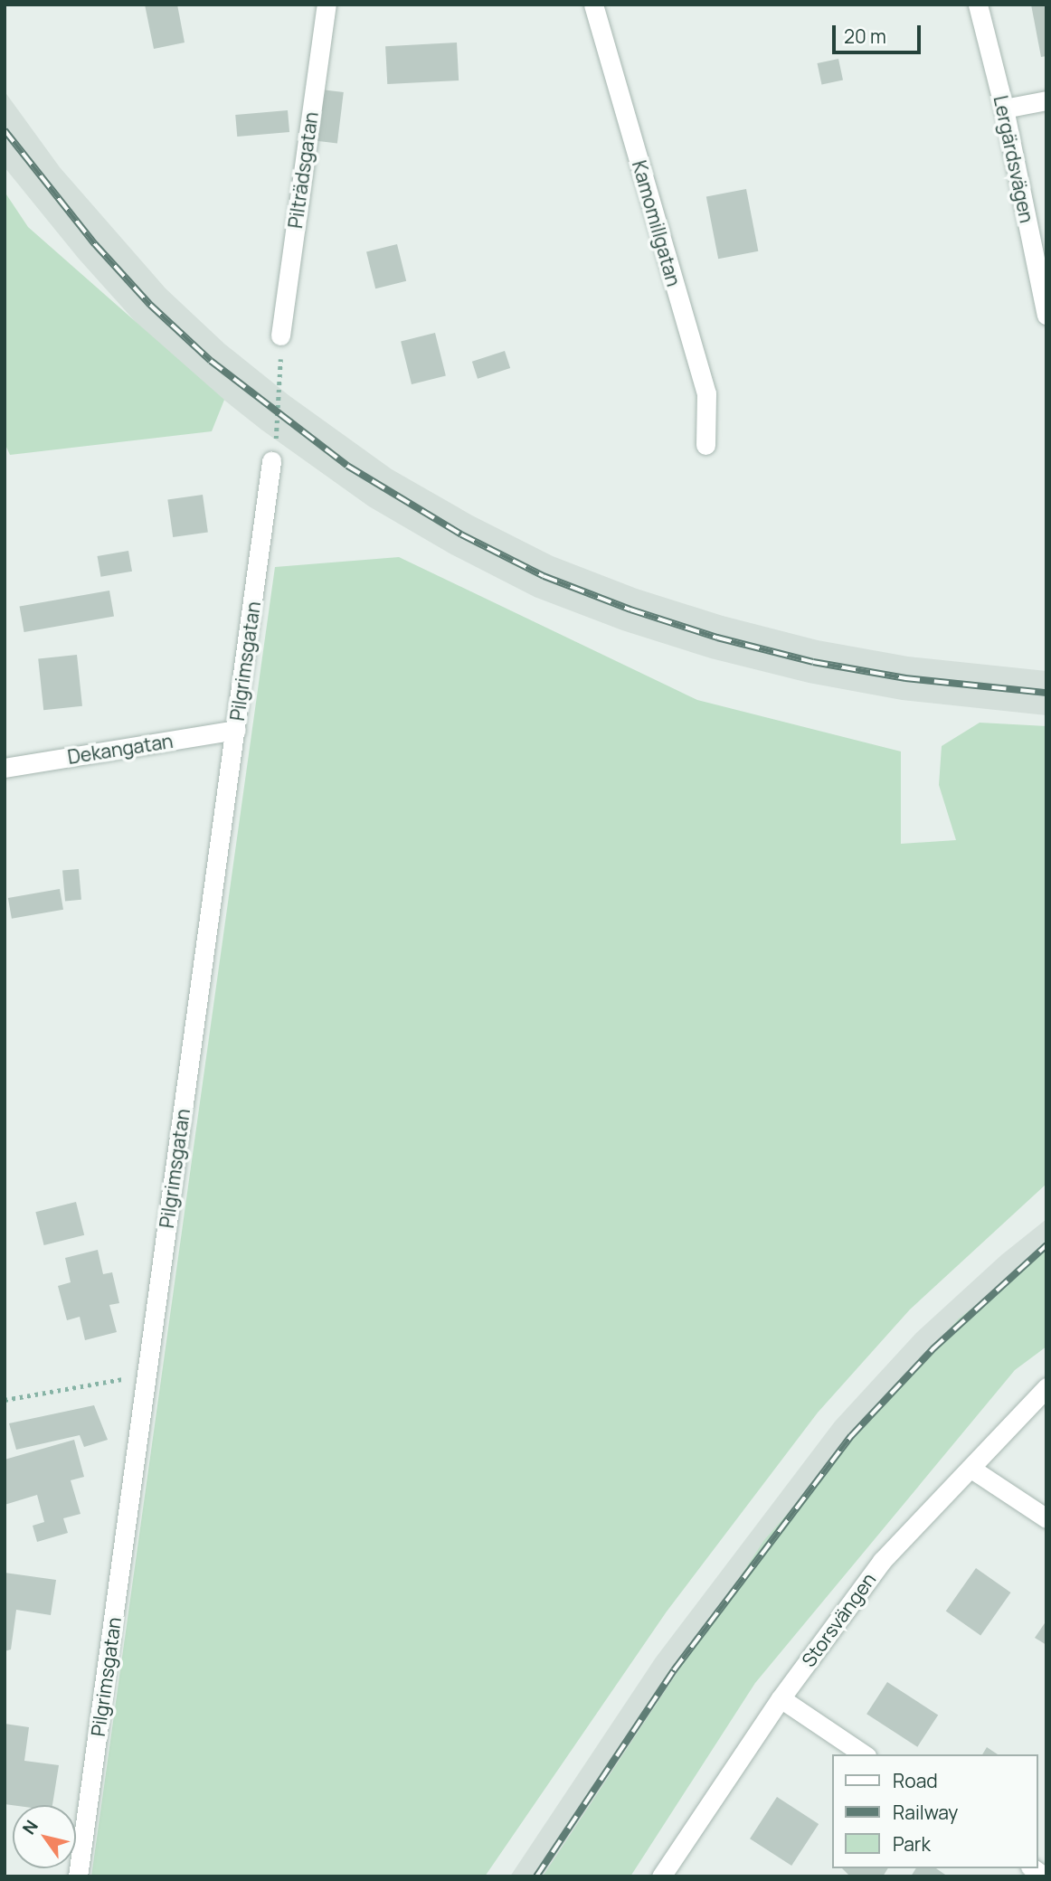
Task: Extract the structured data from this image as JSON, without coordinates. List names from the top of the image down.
{
  "streets": {
    "street": [
      "Lergärdsvägen",
      "Pilträdsgatan",
      "Kamomillgatan",
      "Pilgrimsgatan",
      "Dekangatan",
      "Storsvängen"
    ]
  },
  "crossings": [
    ["Pilgrimsgatan", "Dekangatan"]
  ],
  "legend": ["Road", "Railway", "Park"],
  "scale_bar": "20 m",
  "north": "top left"
}
